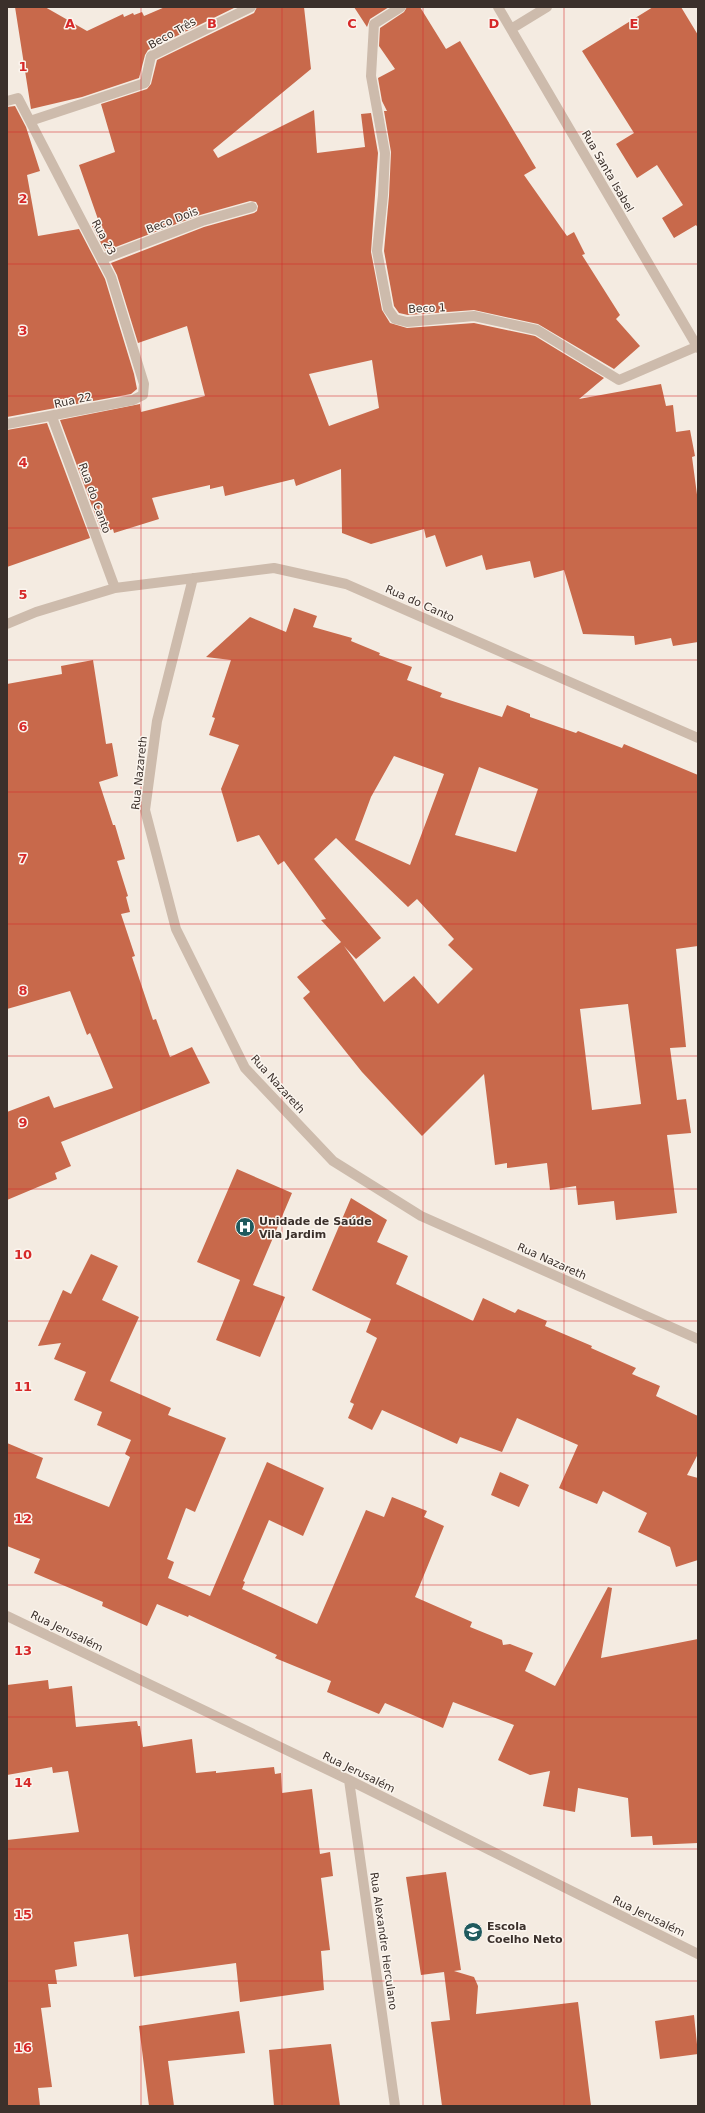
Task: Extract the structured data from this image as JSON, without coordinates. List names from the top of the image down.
{
  "streets": {
    "street": [
      "Beco Três",
      "Rua Santa Isabel",
      "Beco Dois",
      "Rua 23",
      "Beco 1",
      "Rua 22",
      "Rua do Canto",
      "Rua Nazareth",
      "Rua Jerusalém",
      "Rua Alexandre Herculano"
    ]
  },
  "crossings": [
    ["Beco Três", "Rua 23"],
    ["Rua Santa Isabel", "Beco 1"],
    ["Beco Dois", "Rua 23"],
    ["Rua 23", "Rua 22"],
    ["Rua 22", "Rua do Canto"],
    ["Rua do Canto", "Rua Nazareth"],
    ["Rua Jerusalém", "Rua Alexandre Herculano"]
  ],
  "places": {
    "hospital": ["Unidade de Saúde Vila Jardim"],
    "school or university": ["Escola Coelho Neto"]
  },
  "grid": {
    "columns": [
      "A",
      "B",
      "C",
      "D",
      "E"
    ],
    "rows": [
      "1",
      "2",
      "3",
      "4",
      "5",
      "6",
      "7",
      "8",
      "9",
      "10",
      "11",
      "12",
      "13",
      "14",
      "15",
      "16"
    ]
  }
}
